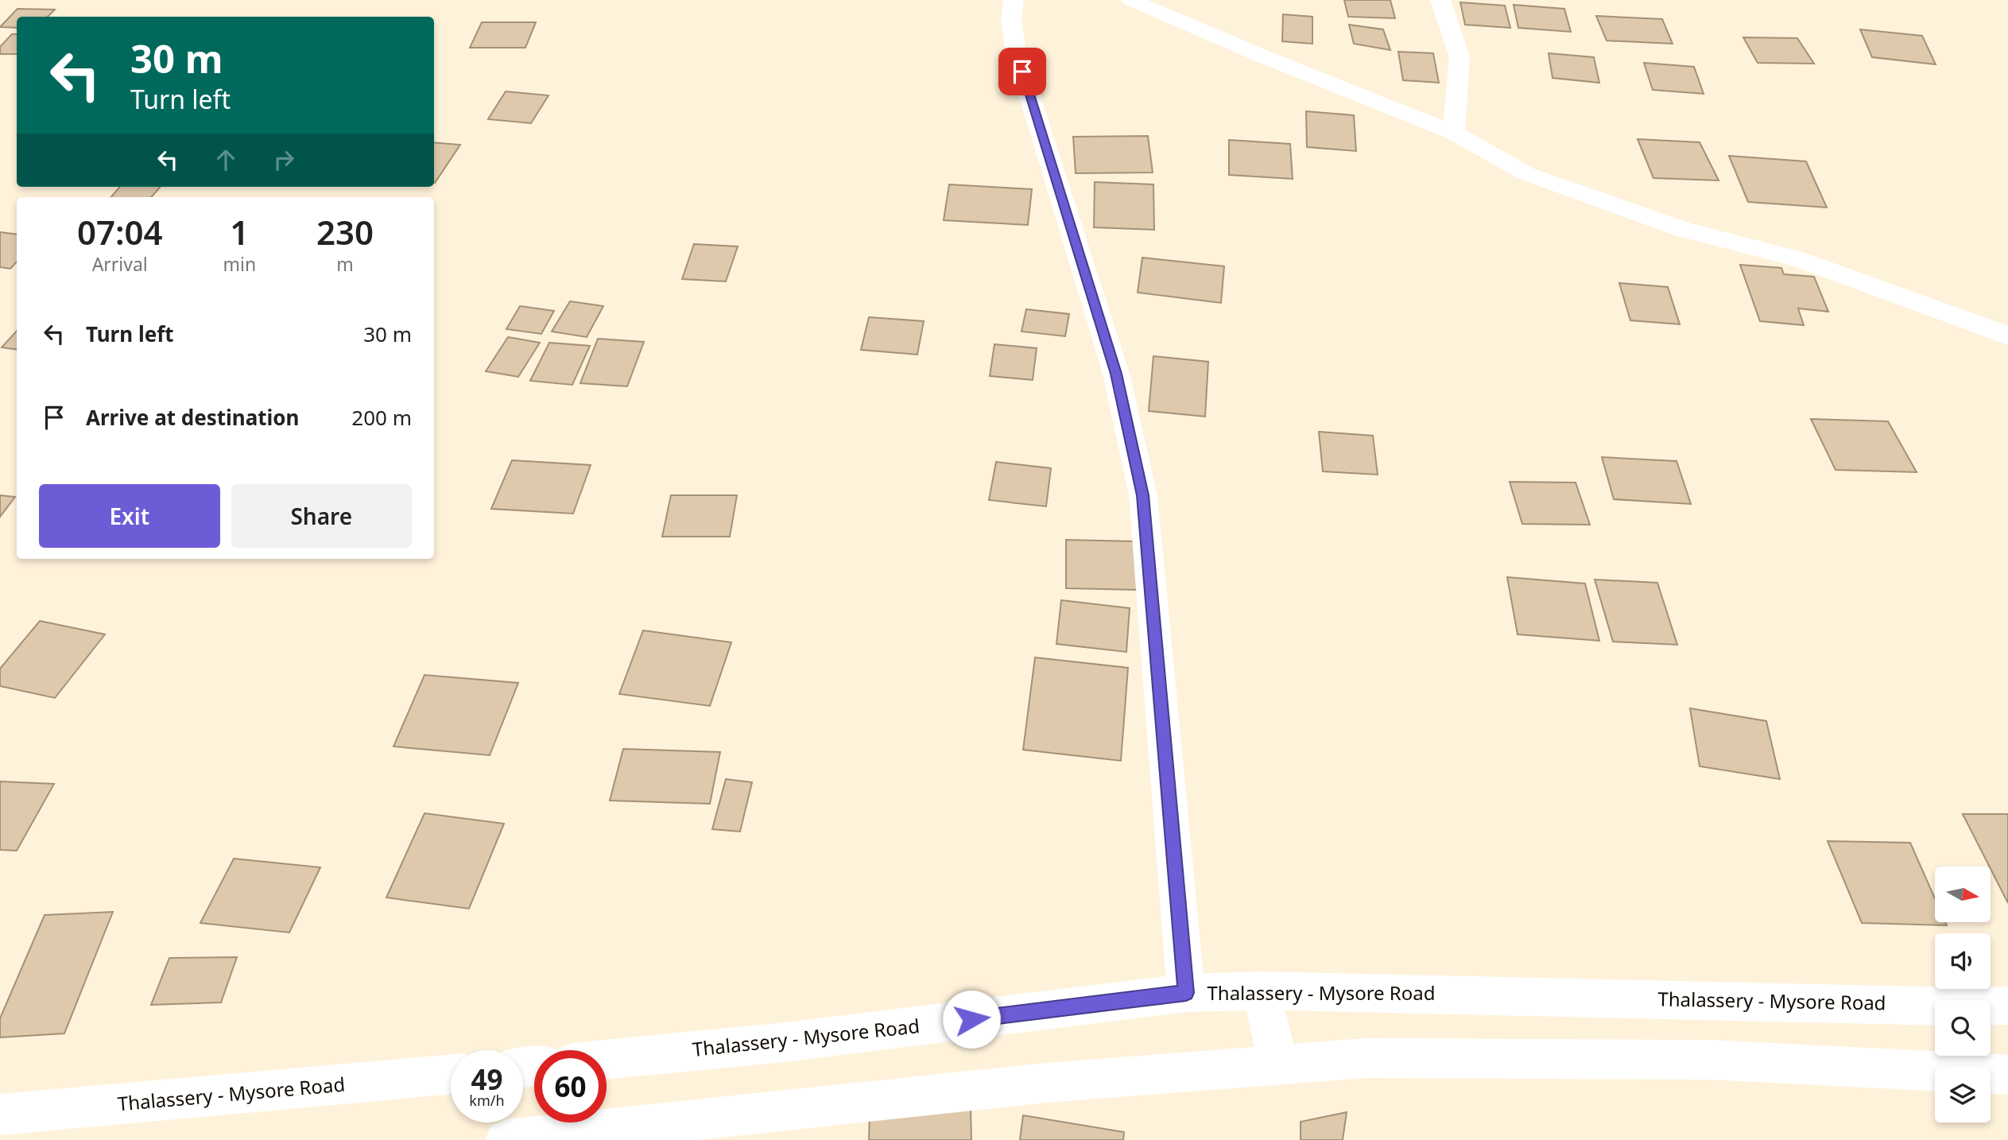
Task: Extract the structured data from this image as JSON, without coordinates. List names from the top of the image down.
{
  "streets": {
    "street": ["Thalassery - Mysore Road"]
  },
  "north": "right",
  "page": {
    "turn": ["30 m", "Turn left"],
    "eta": [
      "07:04",
      "Arrival",
      "1",
      "min",
      "230",
      "m"
    ],
    "list": [
      {
        "name": "Turn left",
        "value": "30 m"
      },
      {
        "name": "Arrive at destination",
        "value": "200 m"
      }
    ],
    "buttons": ["Exit", "Share"],
    "speed": "49 km/h",
    "limit": "60"
  }
}
